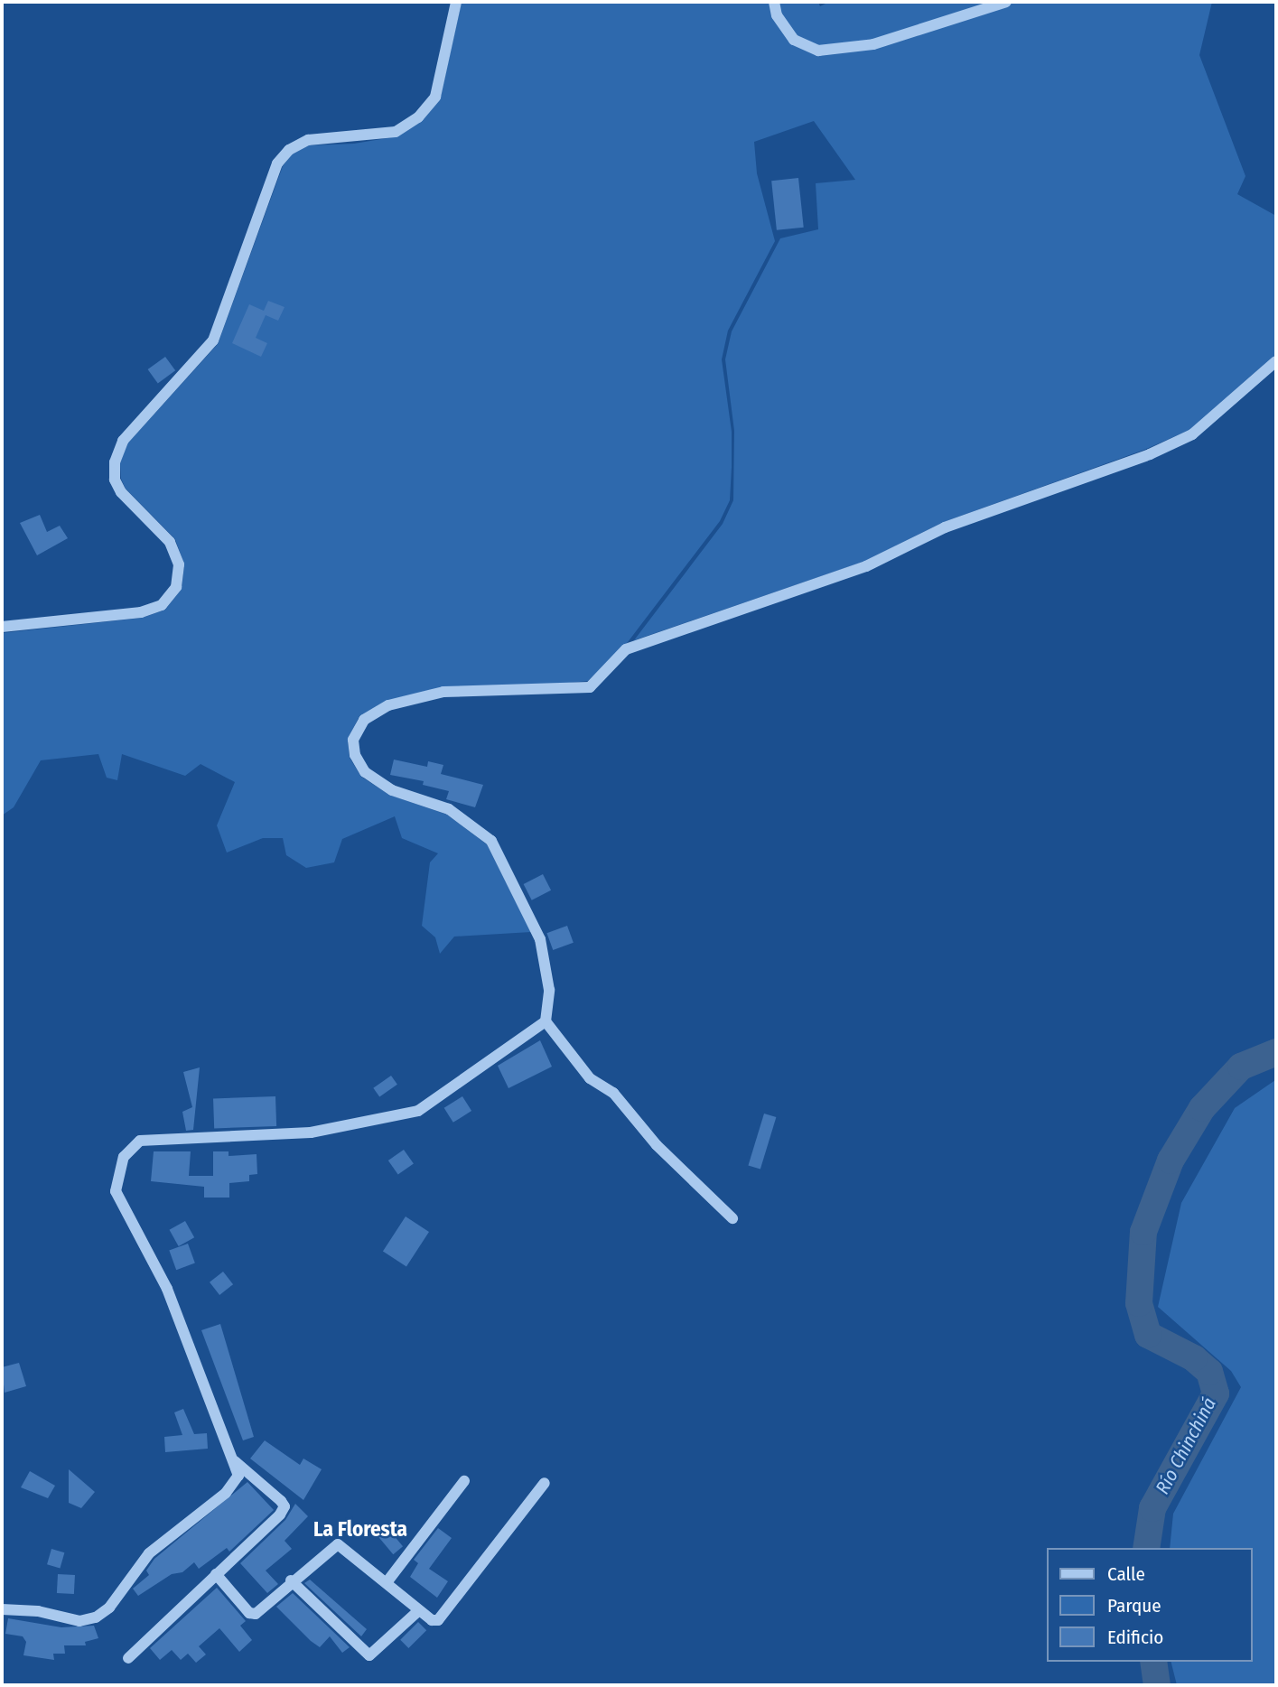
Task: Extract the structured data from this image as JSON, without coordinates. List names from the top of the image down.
{
  "districts": ["La Floresta"],
  "water": ["Río Chinchiná"],
  "legend": ["Calle", "Parque", "Edificio"]
}
